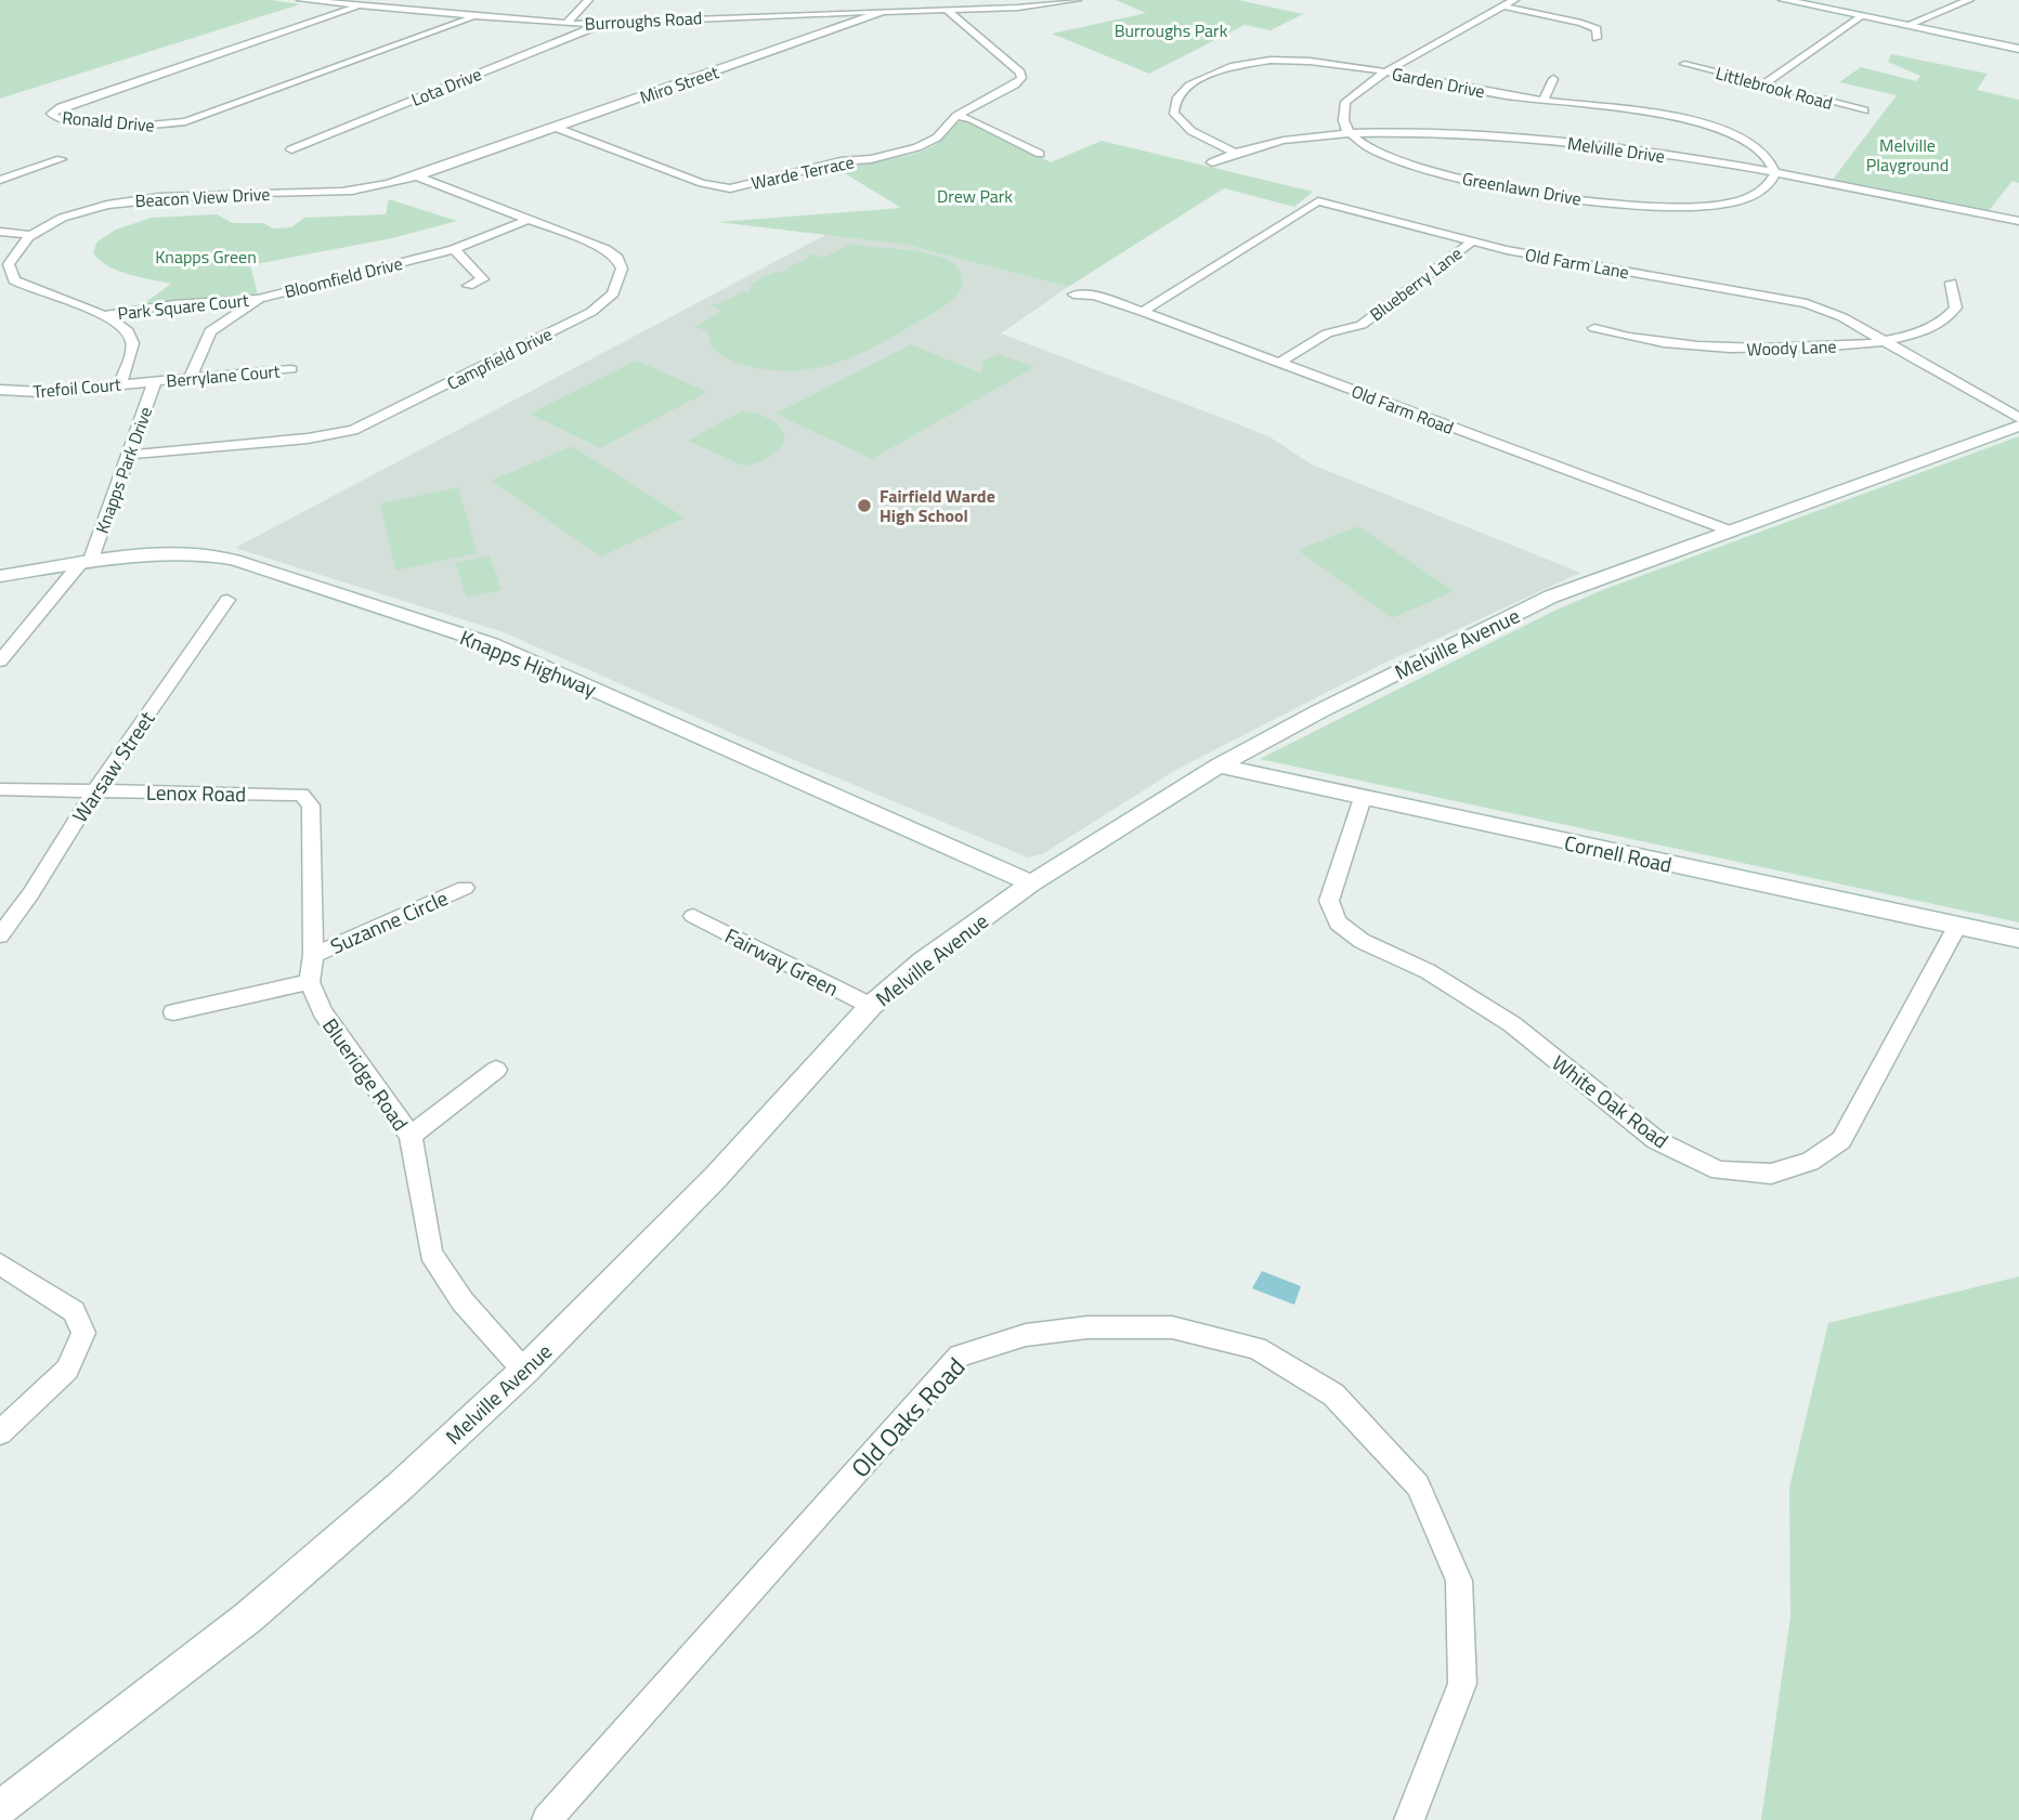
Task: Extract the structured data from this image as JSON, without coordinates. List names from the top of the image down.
{
  "streets": {
    "street": [
      "Burroughs Road",
      "Garden Drive",
      "Miro Street",
      "Lota Drive",
      "Littlebrook Road",
      "Ronald Drive",
      "Melville Drive",
      "Warde Terrace",
      "Greenlawn Drive",
      "Beacon View Drive",
      "Old Farm Lane",
      "Bloomfield Drive",
      "Blueberry Lane",
      "Park Square Court",
      "Woody Lane",
      "Campfield Drive",
      "Berrylane Court",
      "Trefoil Court",
      "Old Farm Road",
      "Knapps Park Drive",
      "Melville Avenue",
      "Knapps Highway",
      "Warsaw Street",
      "Lenox Road",
      "Cornell Road",
      "Suzanne Circle",
      "Fairway Green",
      "Blueridge Road",
      "White Oak Road",
      "Old Oaks Road"
    ]
  },
  "crossings": [
    ["Burroughs Road", "Miro Street"],
    ["Burroughs Road", "Lota Drive"],
    ["Burroughs Road", "Ronald Drive"],
    ["Burroughs Road", "Warde Terrace"],
    ["Garden Drive", "Melville Drive"],
    ["Garden Drive", "Greenlawn Drive"],
    ["Miro Street", "Warde Terrace"],
    ["Miro Street", "Beacon View Drive"],
    ["Melville Drive", "Greenlawn Drive"],
    ["Beacon View Drive", "Campfield Drive"],
    ["Old Farm Lane", "Blueberry Lane"],
    ["Old Farm Lane", "Woody Lane"],
    ["Old Farm Lane", "Old Farm Road"],
    ["Bloomfield Drive", "Park Square Court"],
    ["Bloomfield Drive", "Campfield Drive"],
    ["Bloomfield Drive", "Berrylane Court"],
    ["Blueberry Lane", "Old Farm Road"],
    ["Campfield Drive", "Knapps Park Drive"],
    ["Berrylane Court", "Trefoil Court"],
    ["Berrylane Court", "Knapps Park Drive"],
    ["Trefoil Court", "Knapps Park Drive"],
    ["Old Farm Road", "Melville Avenue"],
    ["Knapps Park Drive", "Knapps Highway"],
    ["Melville Avenue", "Knapps Highway"],
    ["Melville Avenue", "Cornell Road"],
    ["Melville Avenue", "Fairway Green"],
    ["Melville Avenue", "Blueridge Road"],
    ["Warsaw Street", "Lenox Road"],
    ["Lenox Road", "Suzanne Circle"],
    ["Cornell Road", "White Oak Road"]
  ],
  "parks": [
    "Burroughs Park",
    "Melville Playground",
    "Drew Park",
    "Knapps Green"
  ],
  "places": ["Fairfield Warde High School"]
}
